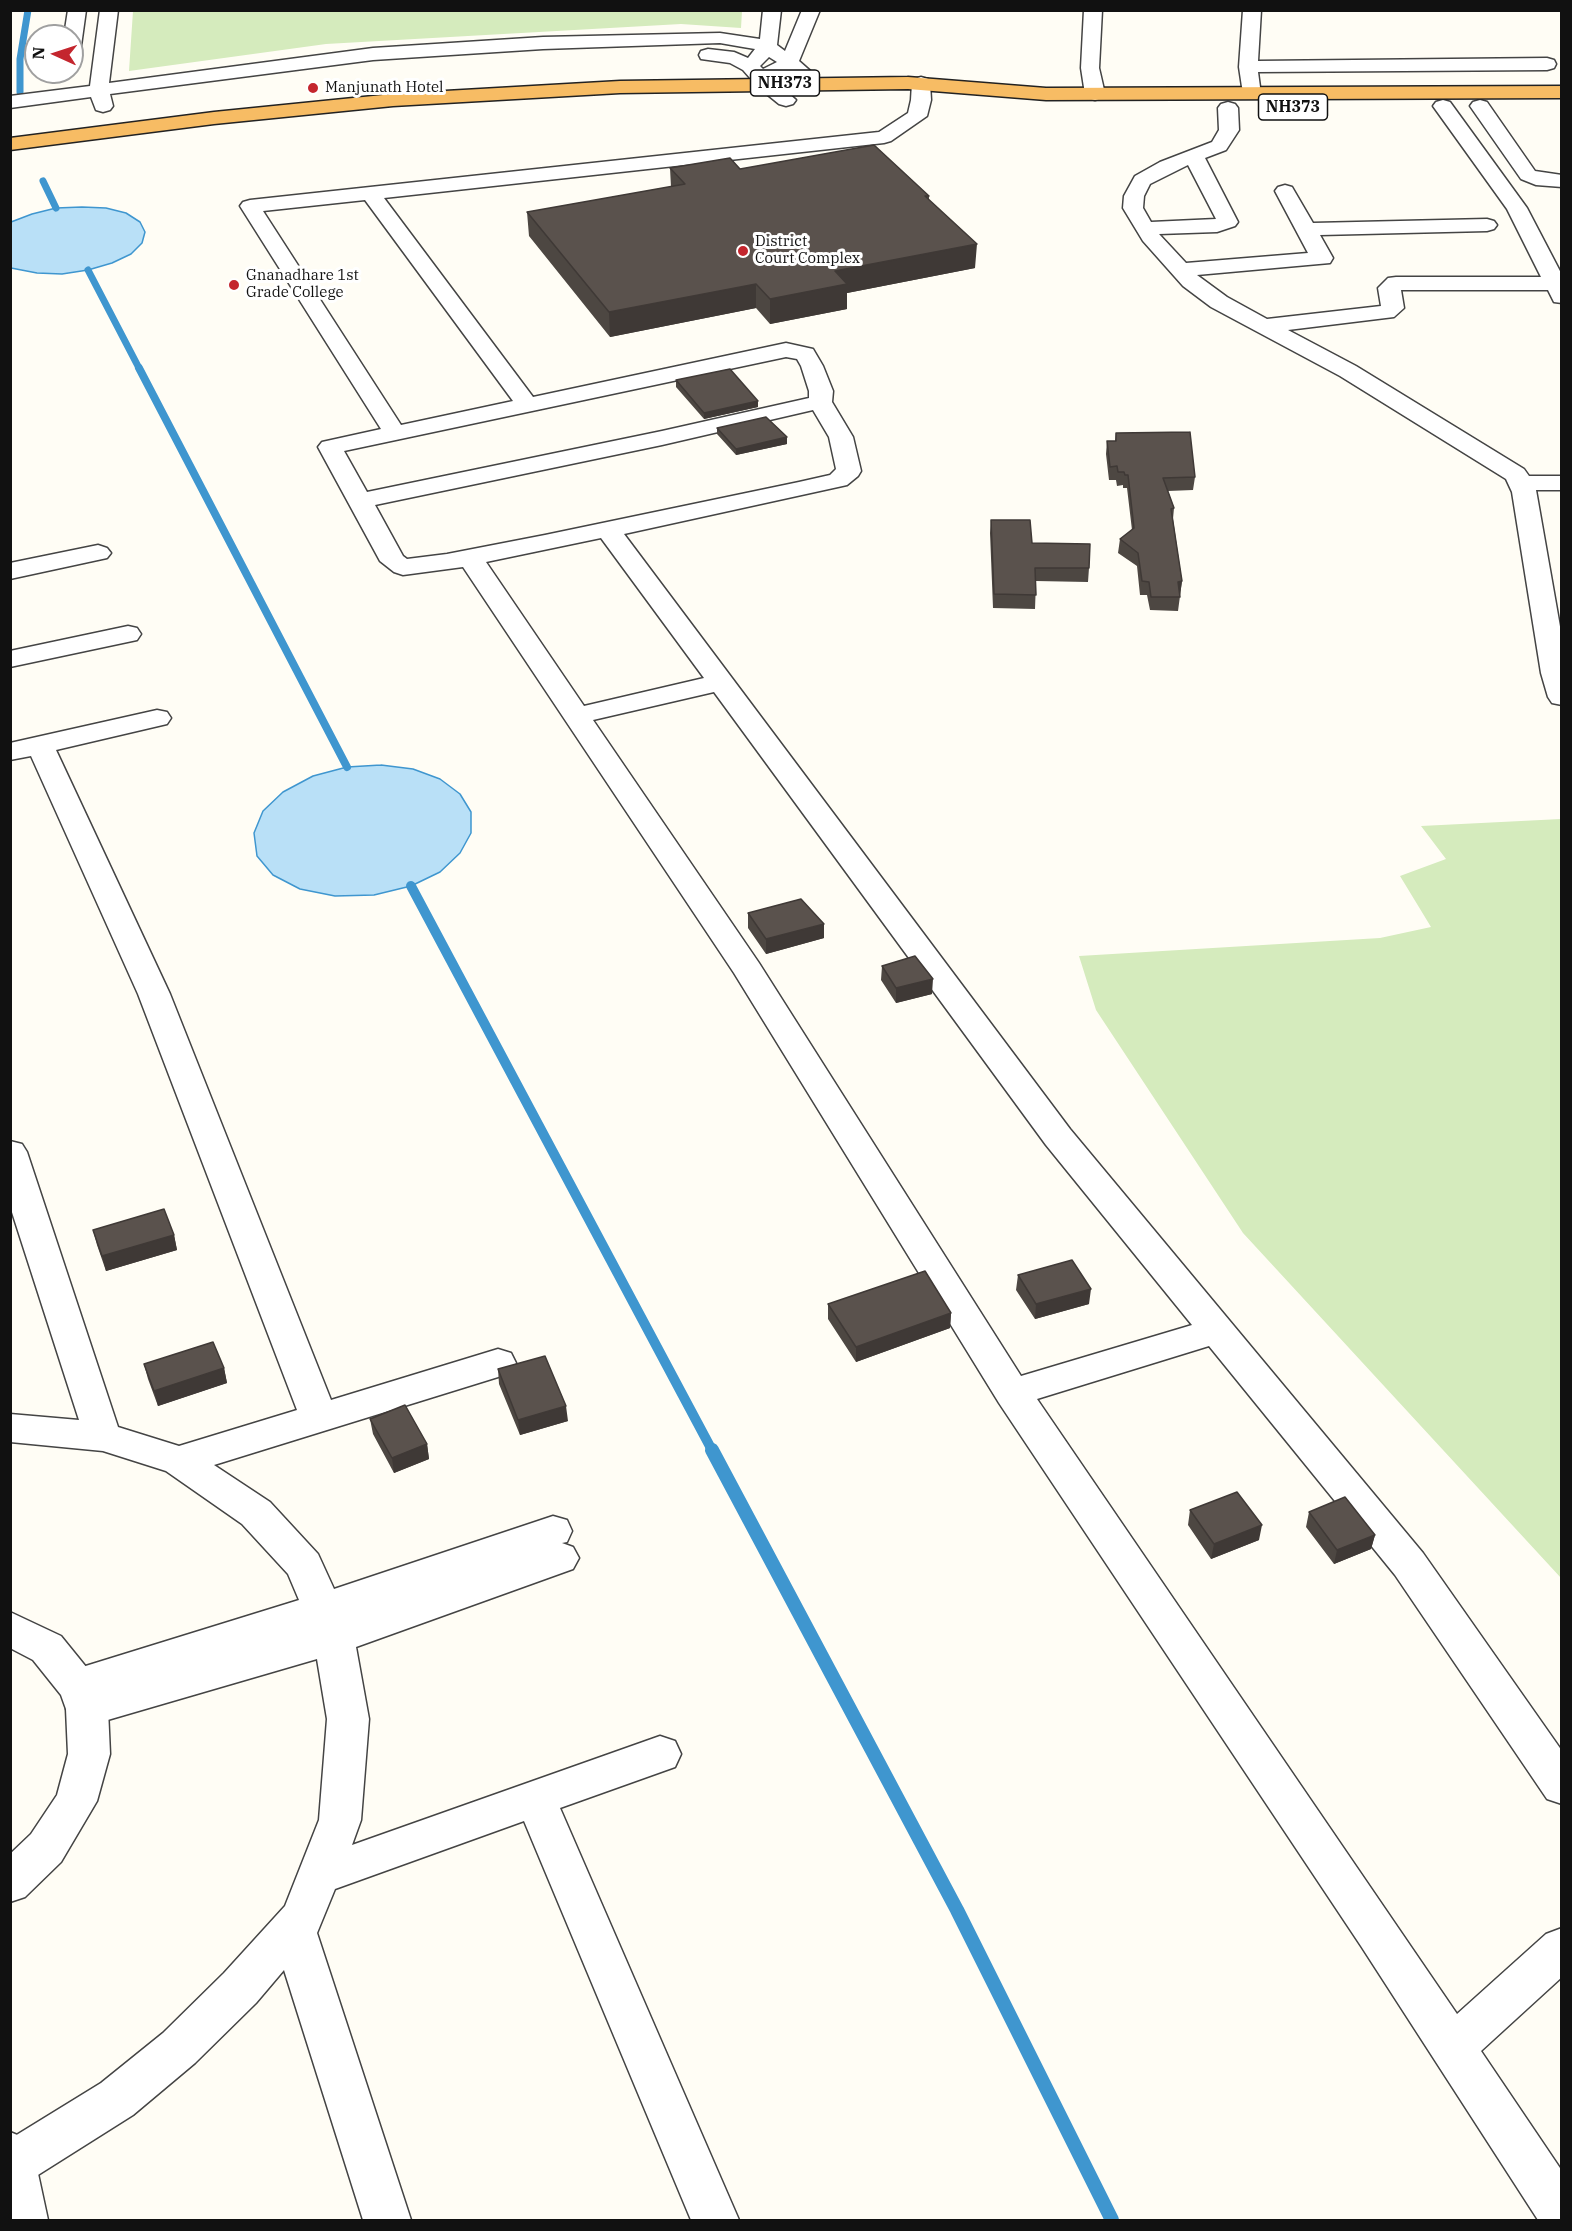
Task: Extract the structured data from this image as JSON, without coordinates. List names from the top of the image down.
{
  "streets": {
    "highway": ["NH373"]
  },
  "places": ["Manjunath Hotel", "District Court Complex", "Gnanadhare 1st Grade College"],
  "north": "left"
}
